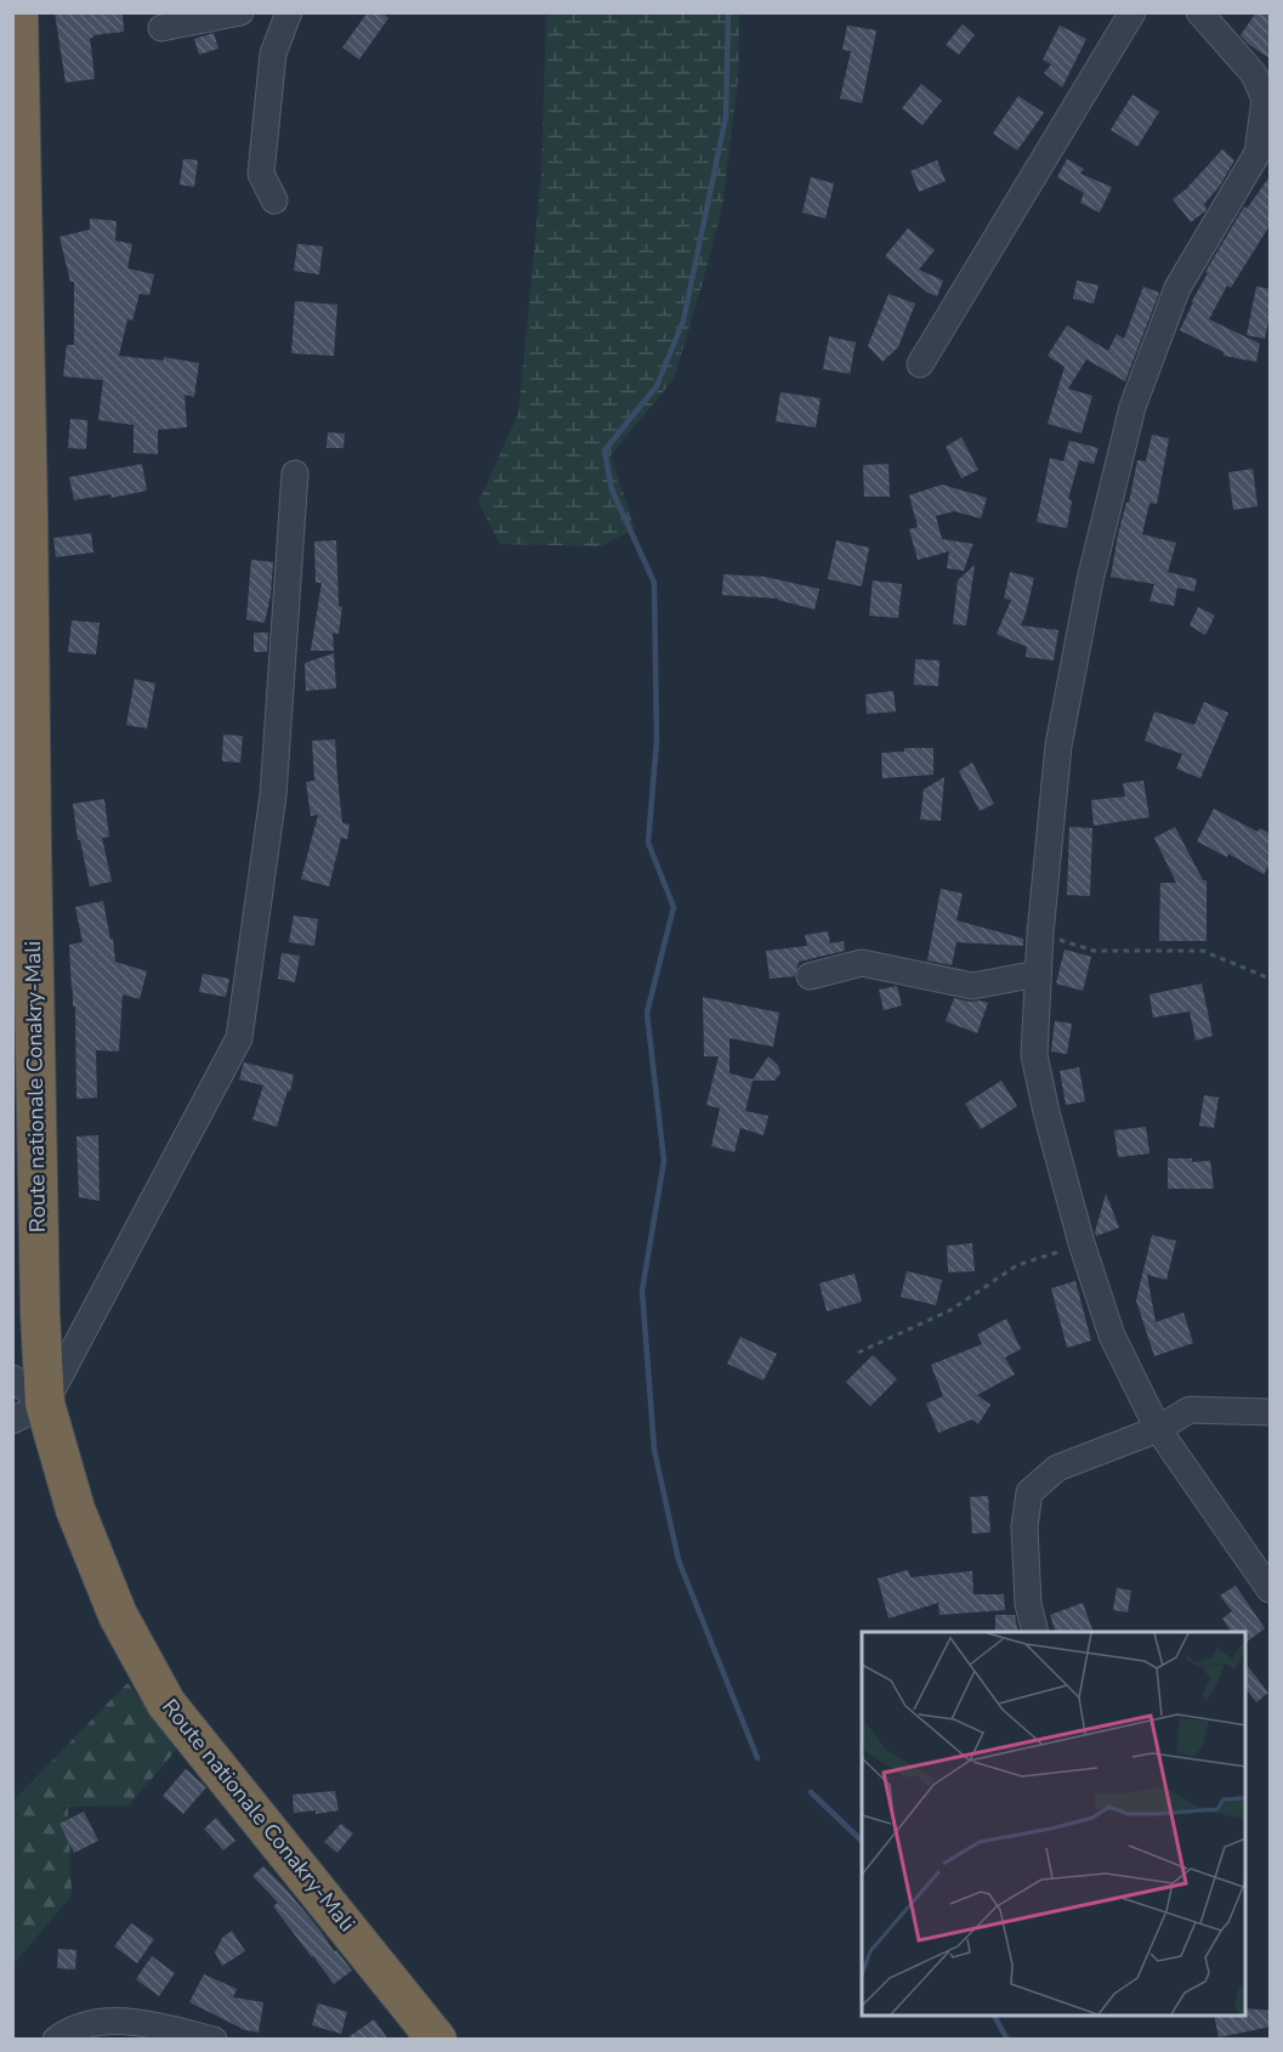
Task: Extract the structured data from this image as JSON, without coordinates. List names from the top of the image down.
{
  "streets": {
    "highway": ["Route nationale Conakry-Mali"]
  }
}
